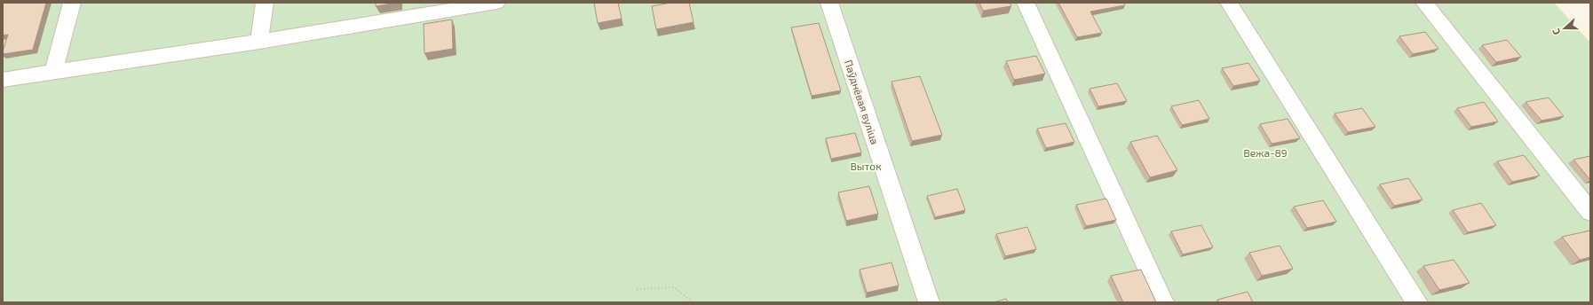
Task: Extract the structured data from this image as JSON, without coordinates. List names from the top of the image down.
{
  "streets": {
    "street": ["Паўднёвая вуліца"]
  },
  "parks": ["Вежа-89", "Выток"],
  "north": "left"
}
